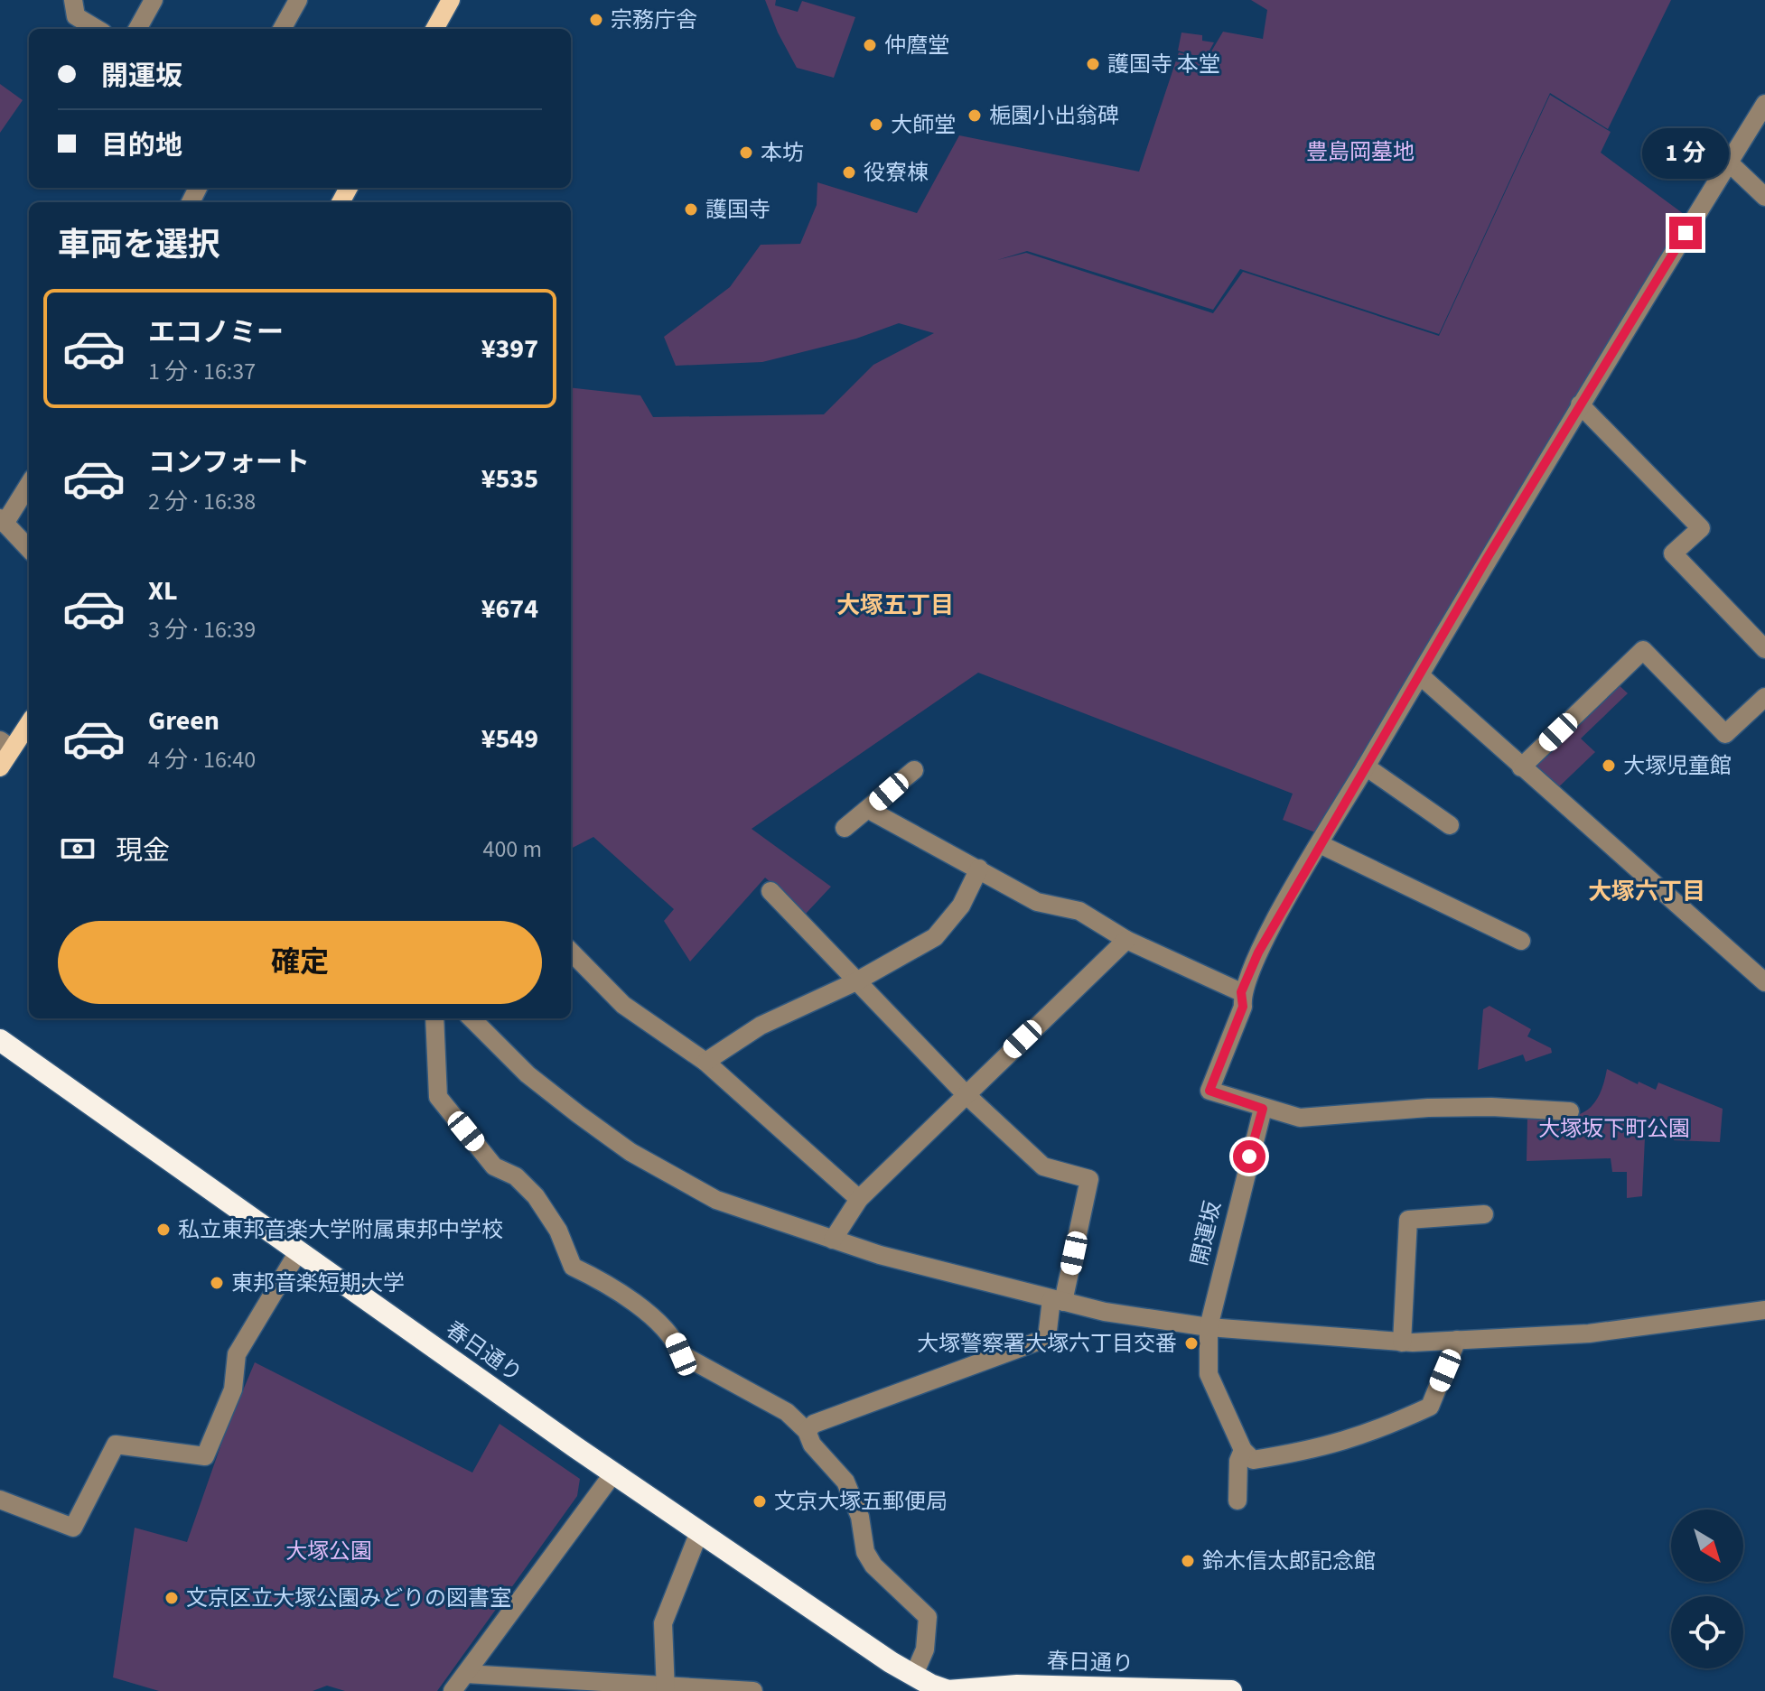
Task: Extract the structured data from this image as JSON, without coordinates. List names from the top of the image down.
{
  "streets": {
    "highway": ["春日通り"],
    "street": ["開運坂"]
  },
  "districts": ["大塚五丁目", "大塚六丁目"],
  "parks": ["豊島岡墓地", "大塚坂下町公園", "大塚公園"],
  "places": [
    "宗務庁舎",
    "仲麿堂",
    "護国寺 本堂",
    "梔園小出翁碑",
    "大師堂",
    "本坊",
    "役寮棟",
    "護国寺",
    "大塚児童館",
    "私立東邦音楽大学附属東邦中学校",
    "東邦音楽短期大学",
    "大塚警察署大塚六丁目交番",
    "文京大塚五郵便局",
    "鈴木信太郎記念館",
    "文京区立大塚公園みどりの図書室"
  ],
  "north": "bottom right",
  "page": {
    "banner": ["開運坂", "目的地"],
    "bubble": "1 分",
    "heading": "車両を選択",
    "list": [
      {
        "name": "エコノミー",
        "note": "1 分 · 16:37",
        "value": "¥397"
      },
      {
        "name": "コンフォート",
        "note": "2 分 · 16:38",
        "value": "¥535"
      },
      {
        "name": "XL",
        "note": "3 分 · 16:39",
        "value": "¥674"
      },
      {
        "name": "Green",
        "note": "4 分 · 16:40",
        "value": "¥549"
      }
    ],
    "pay": ["現金", "400 m"],
    "buttons": "確定"
  }
}
